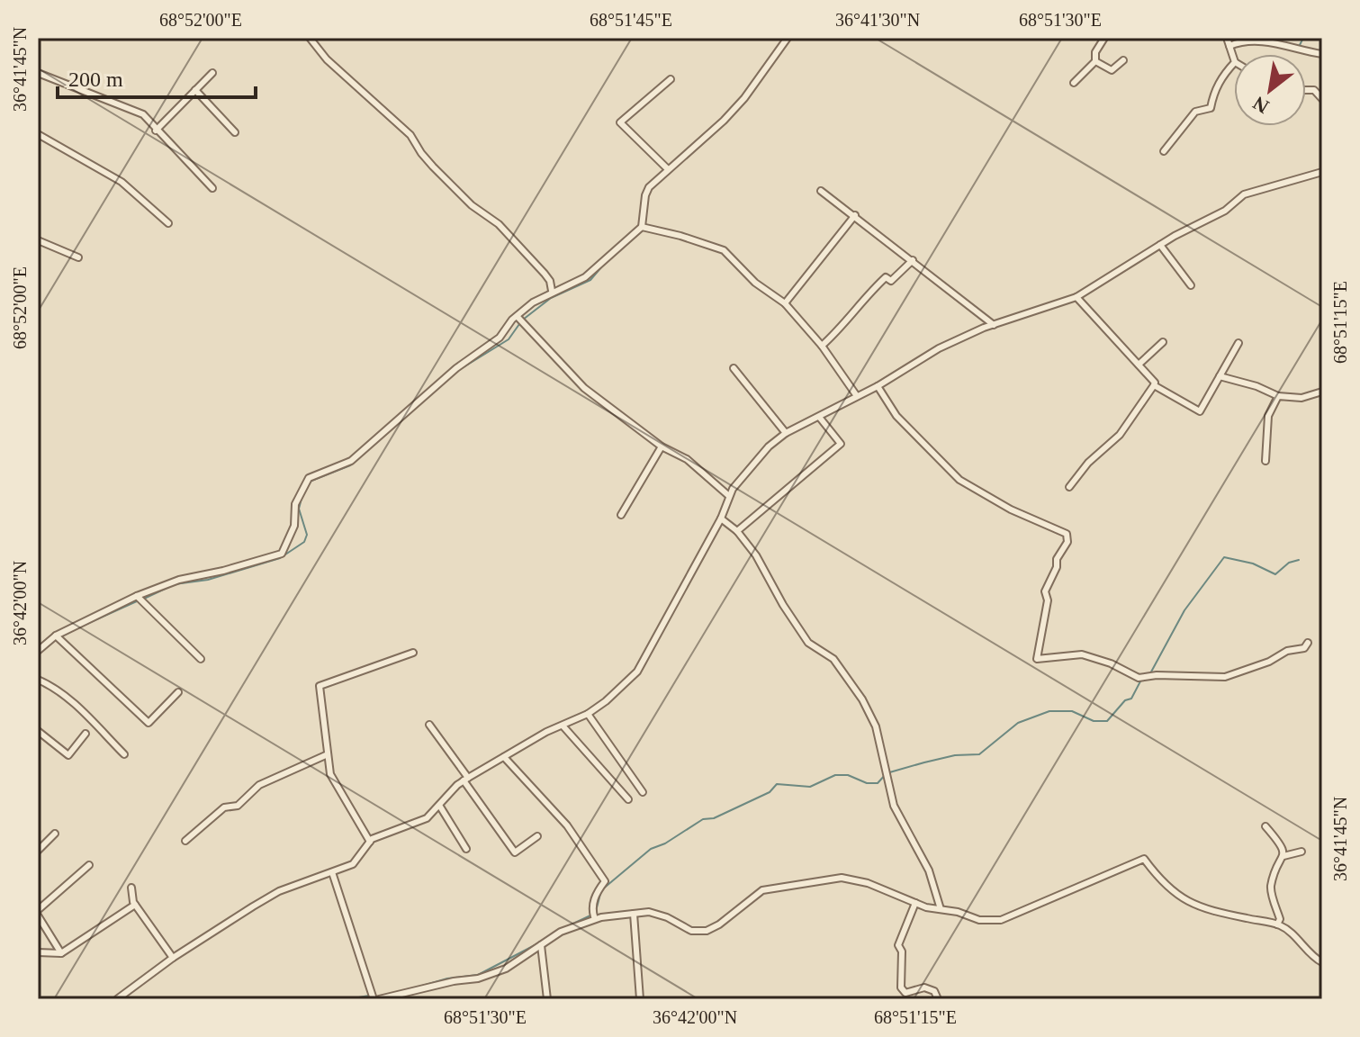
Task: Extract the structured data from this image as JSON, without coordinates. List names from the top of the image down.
{
  "scale_bar": "200 m",
  "north": "bottom left",
  "coordinates": [
    "68°52'00\"E",
    "68°51'45\"E",
    "36°41'30\"N",
    "68°51'30\"E",
    "36°41'45\"N",
    "68°51'15\"E",
    "36°42'00\"N"
  ]
}
